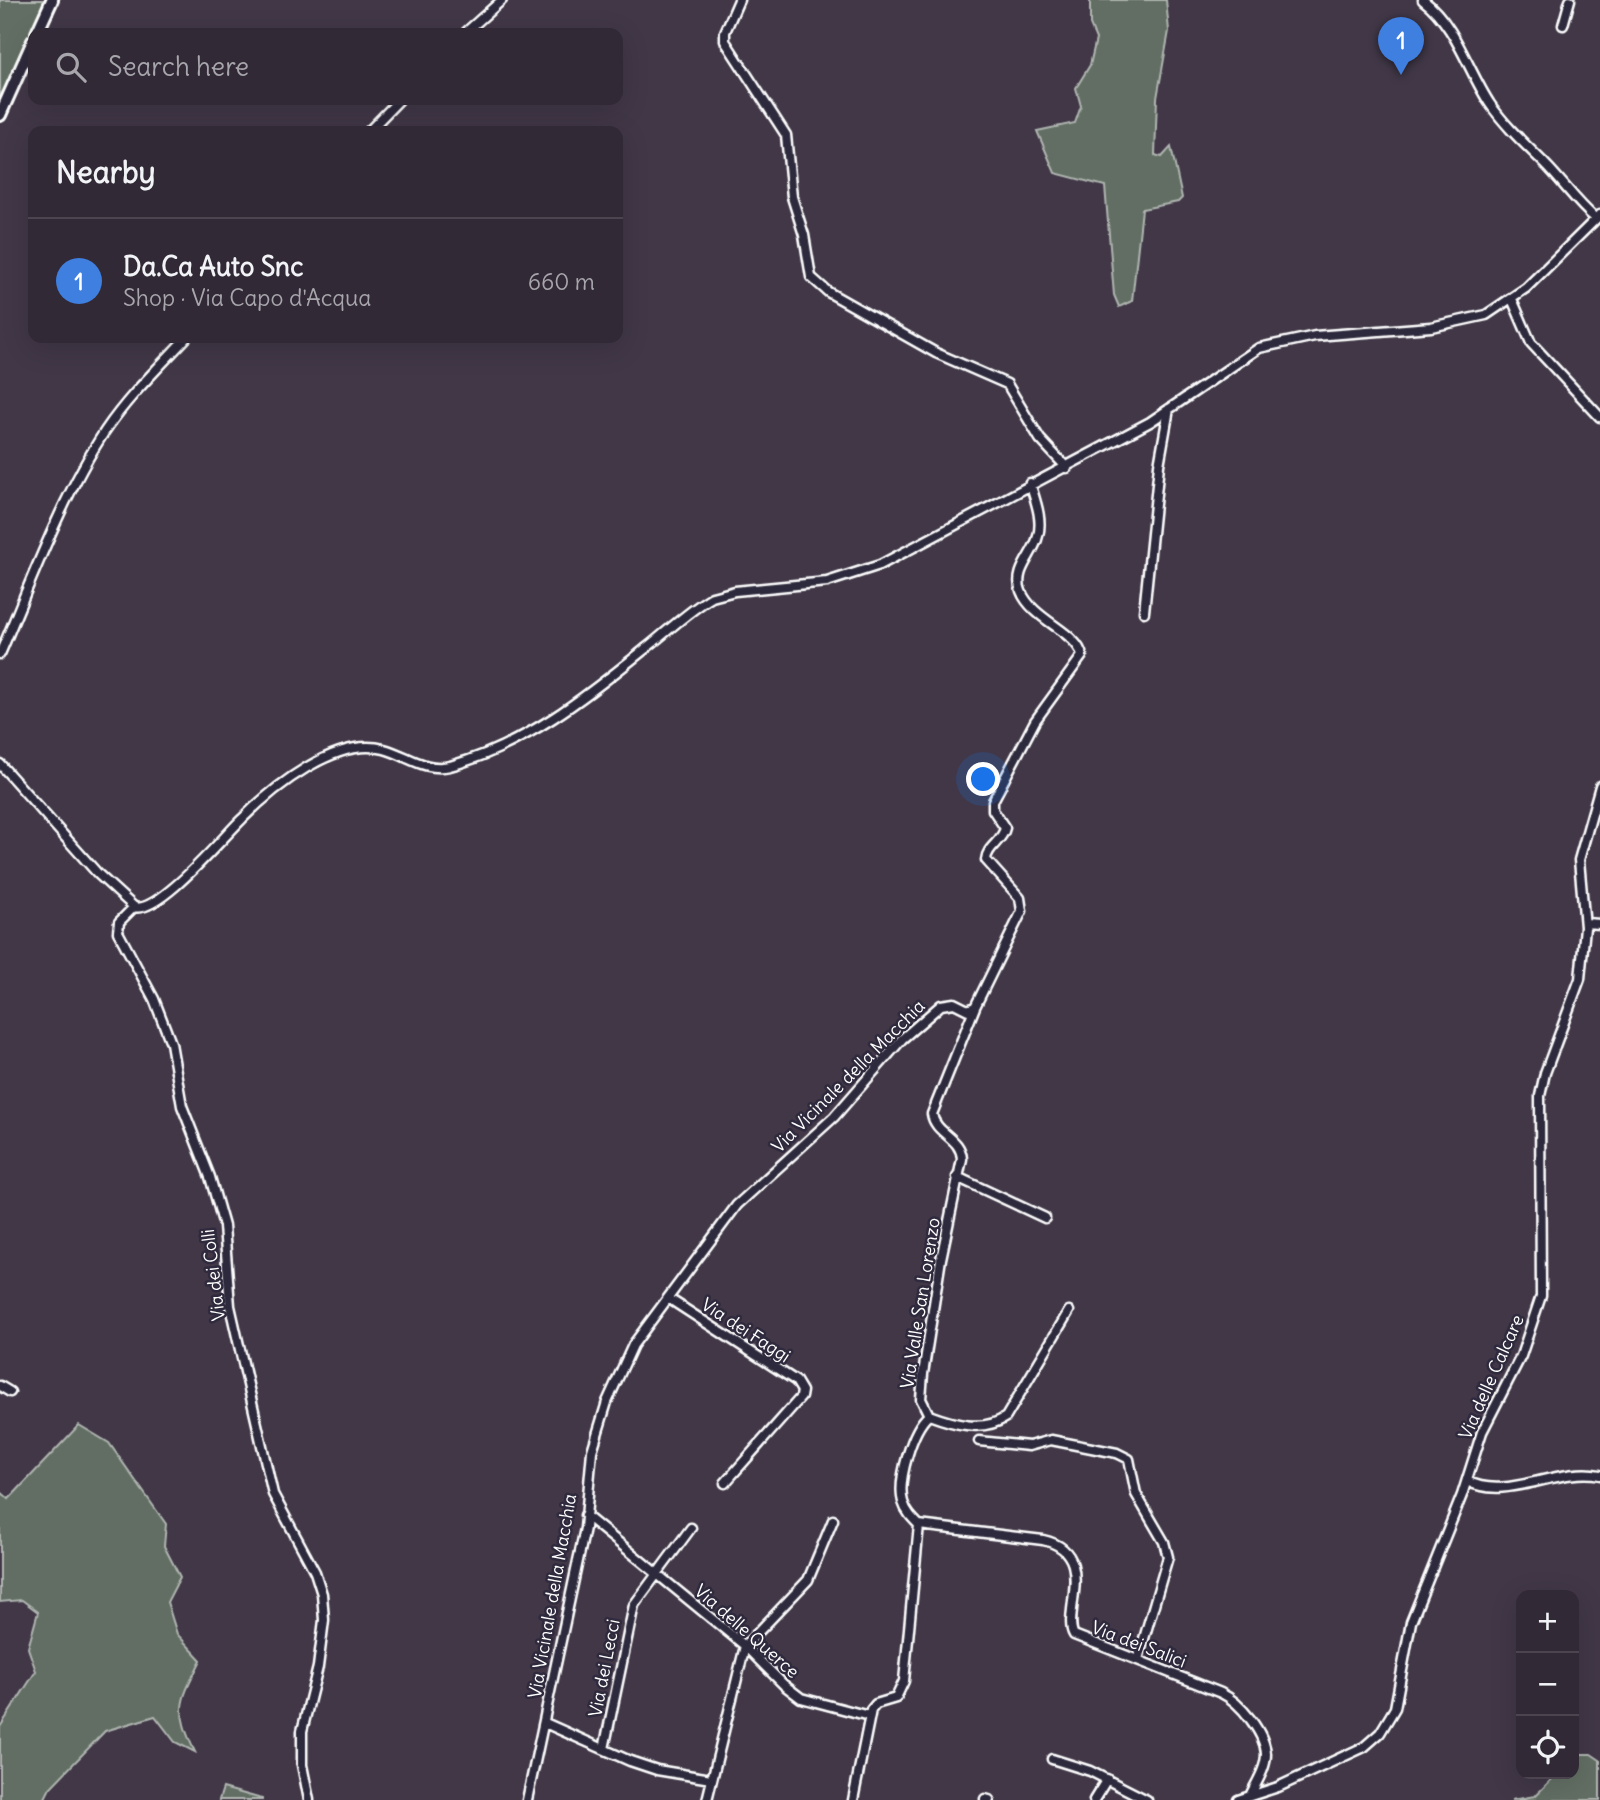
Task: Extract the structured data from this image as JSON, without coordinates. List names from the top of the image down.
{
  "streets": {
    "street": [
      "Via Vicinale della Macchia",
      "Via dei Colli",
      "Via Valle San Lorenzo",
      "Via dei Faggi",
      "Via delle Calcare",
      "Via delle Querce",
      "Via dei Salici",
      "Via dei Lecci"
    ]
  },
  "crossings": [
    ["Via Vicinale della Macchia", "Via Valle San Lorenzo"],
    ["Via Vicinale della Macchia", "Via dei Faggi"],
    ["Via Vicinale della Macchia", "Via delle Querce"],
    ["Via delle Calcare", "Via dei Salici"],
    ["Via delle Querce", "Via dei Lecci"]
  ],
  "page": {
    "pins": "1",
    "search": "Search here",
    "heading": "Nearby",
    "list": [
      {
        "mark": "1",
        "name": "Da.Ca Auto Snc",
        "note": "Shop · Via Capo d'Acqua",
        "value": "660 m"
      }
    ],
    "map_buttons": ["+", "−"]
  }
}
